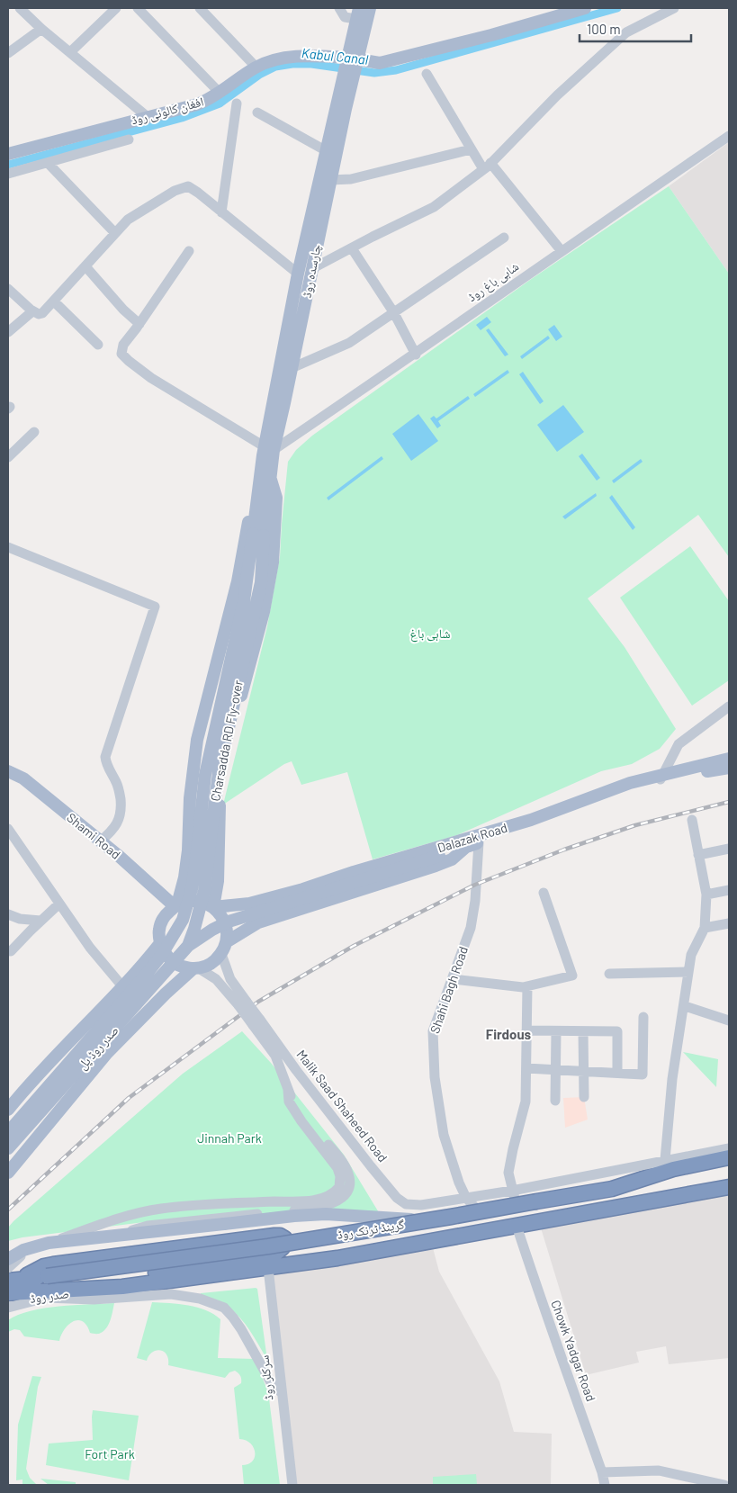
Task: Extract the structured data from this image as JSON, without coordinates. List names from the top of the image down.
{
  "streets": {
    "highway": ["گرینڈ ٹرنک روڈ"],
    "main road": [
      "افغان کالونی روڈ",
      "چارسدہ روڈ",
      "Charsadda RD Fly-over",
      "Shami Road",
      "Dalazak Road",
      "صدر روڈ پل",
      "صدر روڈ"
    ],
    "street": [
      "شاہی باغ روڈ",
      "Shahi Bagh Road",
      "Malik Saad Shaheed Road",
      "Chowk Yadgar Road",
      "سرکلر روڈ"
    ]
  },
  "crossings": [
    ["افغان کالونی روڈ", "چارسدہ روڈ"],
    ["چارسدہ روڈ", "شاہی باغ روڈ"],
    ["چارسدہ روڈ", "Charsadda RD Fly-over"],
    ["Charsadda RD Fly-over", "صدر روڈ پل"],
    ["Shami Road", "Dalazak Road"],
    ["Shami Road", "Malik Saad Shaheed Road"],
    ["Dalazak Road", "Shahi Bagh Road"],
    ["Dalazak Road", "Malik Saad Shaheed Road"],
    ["Shahi Bagh Road", "Malik Saad Shaheed Road"],
    ["گرینڈ ٹرنک روڈ", "صدر روڈ"],
    ["گرینڈ ٹرنک روڈ", "Chowk Yadgar Road"],
    ["گرینڈ ٹرنک روڈ", "سرکلر روڈ"]
  ],
  "districts": ["Firdous"],
  "water": ["Kabul Canal"],
  "parks": ["شاہی باغ", "Jinnah Park", "Fort Park"],
  "scale_bar": "100 m"
}
